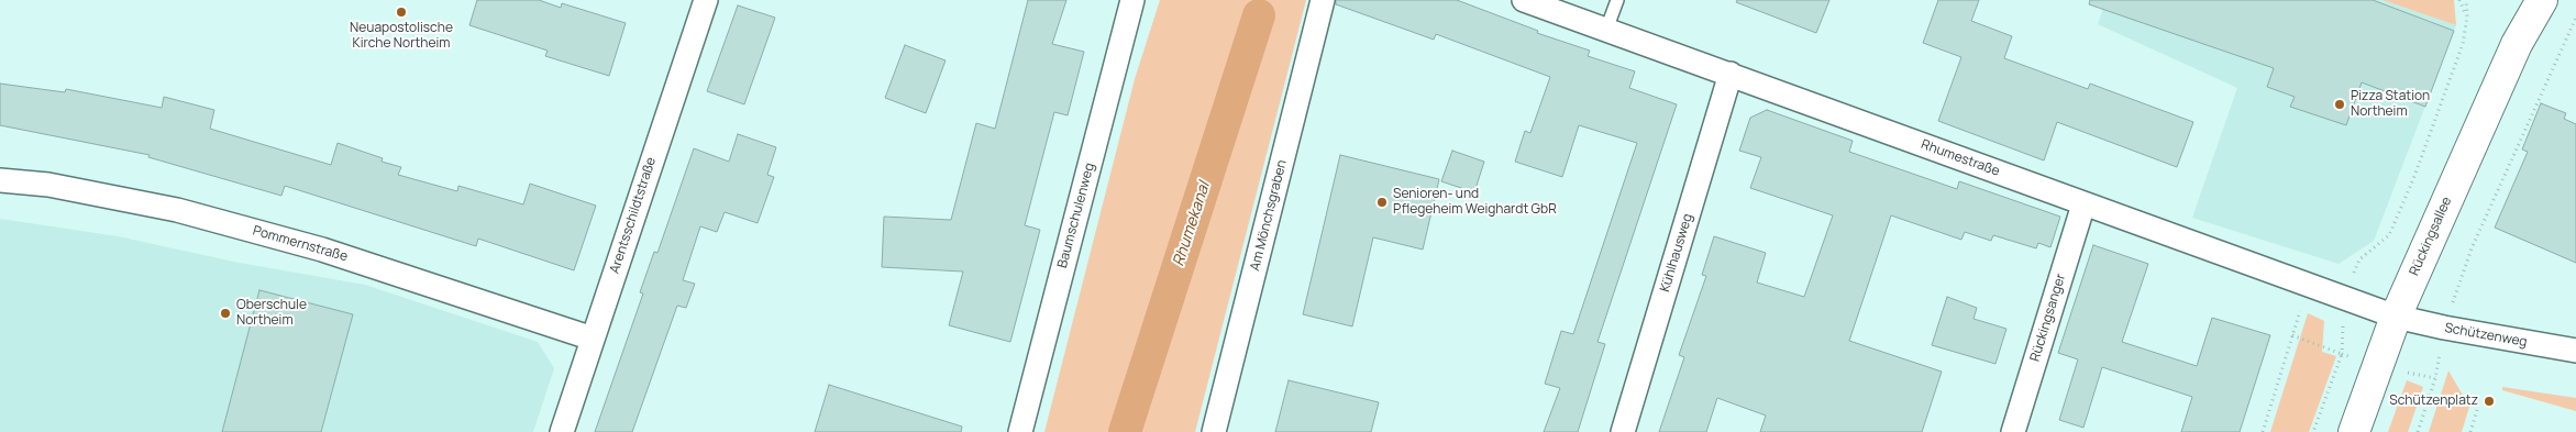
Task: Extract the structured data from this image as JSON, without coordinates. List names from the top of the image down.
{
  "streets": {
    "street": [
      "Rhumestraße",
      "Arentsschildtstraße",
      "Baumschulenweg",
      "Am Mönchsgraben",
      "Rückingsallee",
      "Pommernstraße",
      "Kühlhausweg",
      "Rückingsanger",
      "Schützenweg"
    ]
  },
  "crossings": [
    ["Rhumestraße", "Rückingsallee"],
    ["Rhumestraße", "Kühlhausweg"],
    ["Rhumestraße", "Rückingsanger"],
    ["Rhumestraße", "Schützenweg"],
    ["Arentsschildtstraße", "Pommernstraße"],
    ["Rückingsallee", "Schützenweg"]
  ],
  "water": ["Rhumekanal"],
  "places": [
    "Neuapostolische Kirche Northeim",
    "Pizza Station Northeim",
    "Senioren- und Pflegeheim Weighardt GbR",
    "Oberschule Northeim",
    "Schützenplatz"
  ]
}
